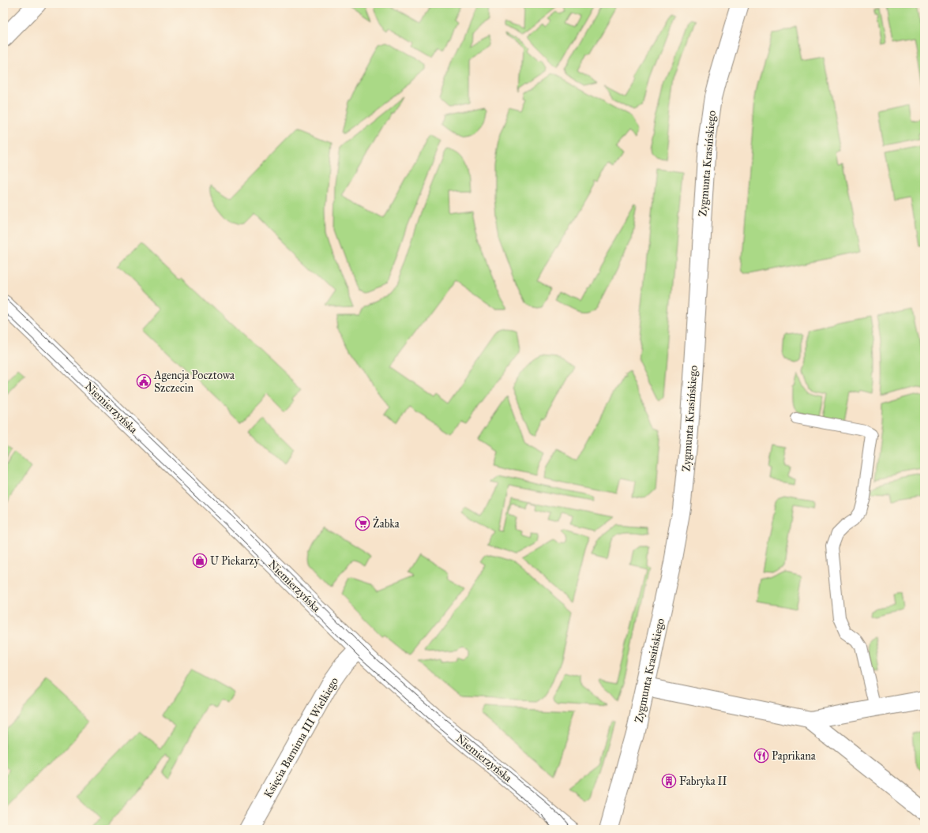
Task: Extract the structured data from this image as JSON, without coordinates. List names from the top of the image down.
{
  "streets": {
    "street": ["Zygmunta Krasińskiego", "Niemierzyńska", "Księcia Barnima III Wielkiego"]
  },
  "crossings": [
    ["Niemierzyńska", "Księcia Barnima III Wielkiego"]
  ],
  "places": {
    "public building": ["Agencja Pocztowa Szczecin"],
    "supermarket": ["Żabka"],
    "shop": ["U Piekarzy"],
    "restaurant": ["Paprikana"],
    "building": ["Fabryka II"]
  }
}
